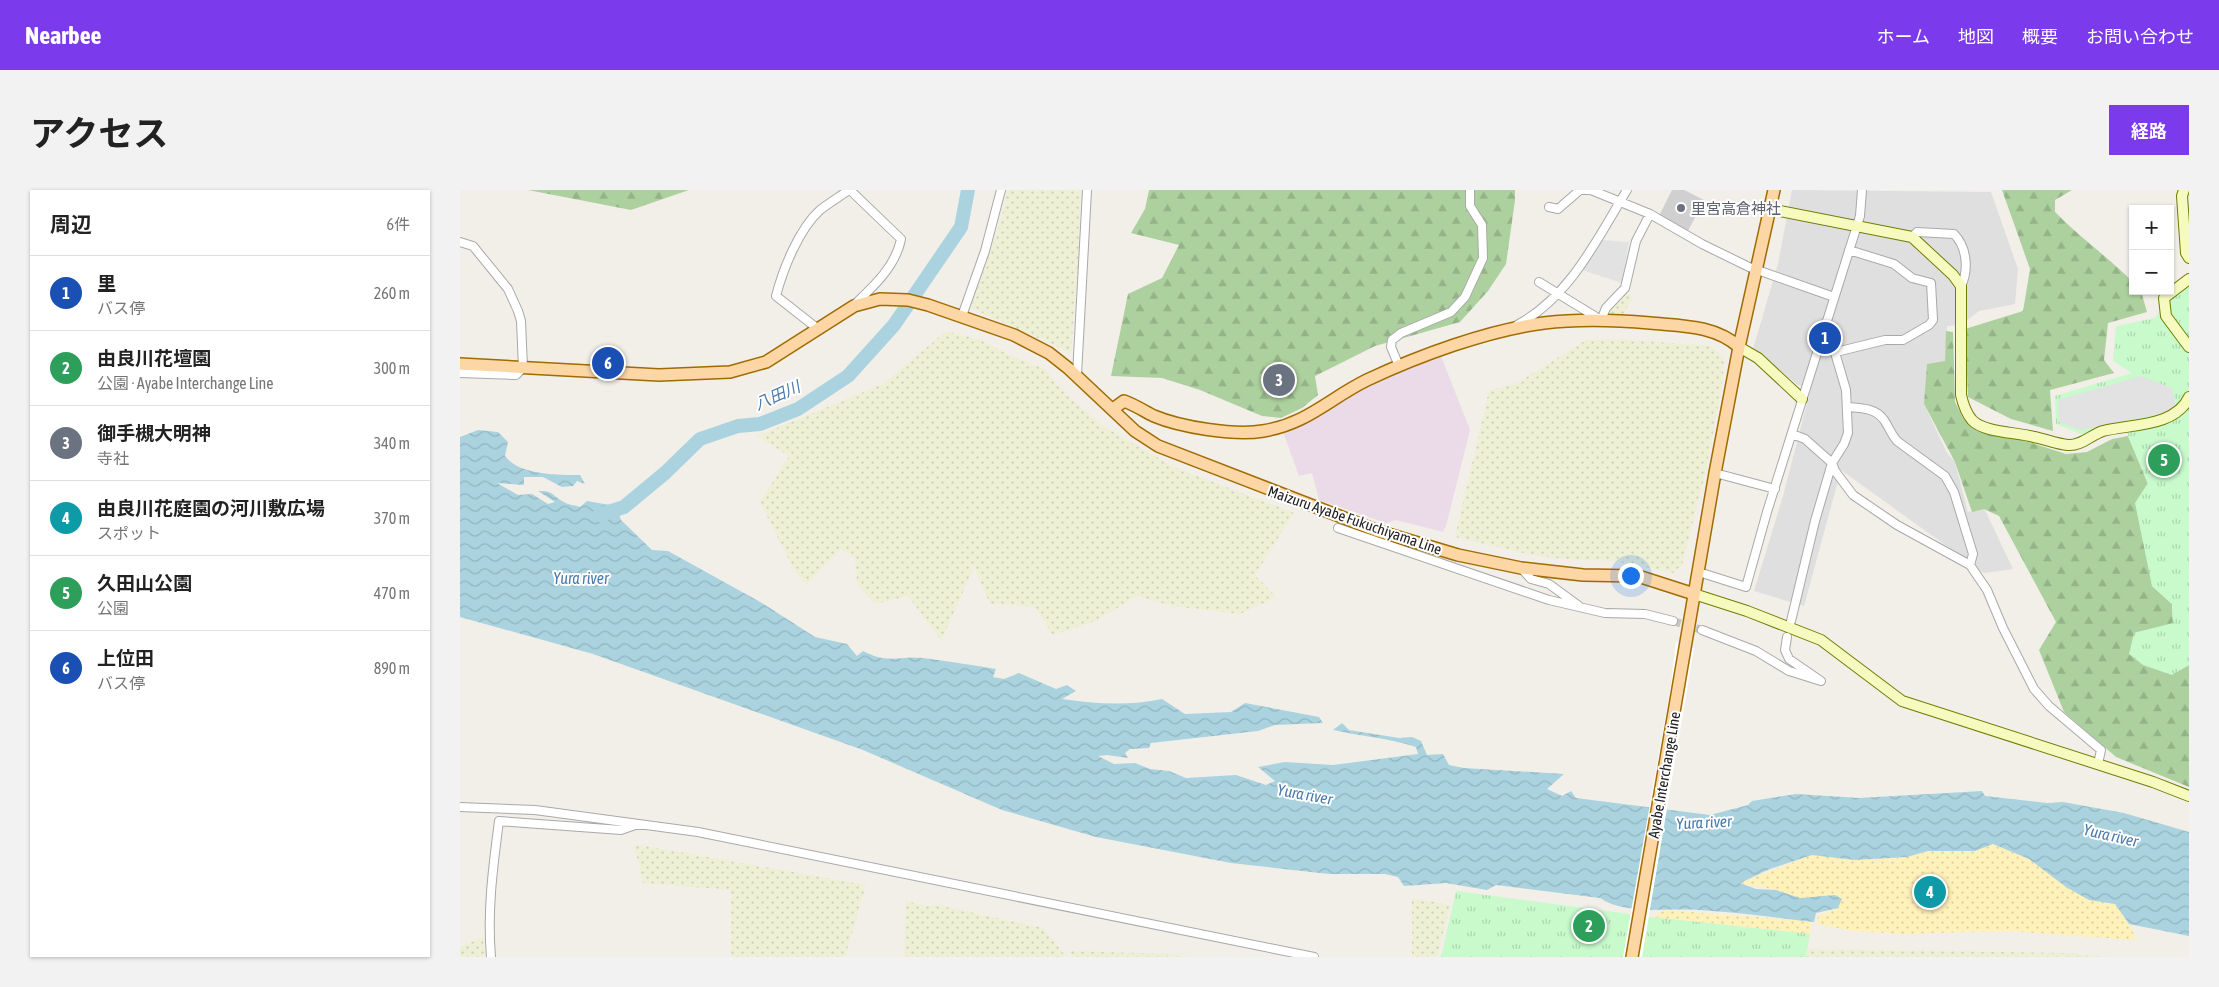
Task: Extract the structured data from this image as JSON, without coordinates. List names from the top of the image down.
{
  "streets": {
    "main road": ["Maizuru Ayabe Fukuchiyama Line", "Ayabe Interchange Line"]
  },
  "crossings": [
    ["Maizuru Ayabe Fukuchiyama Line", "Ayabe Interchange Line"]
  ],
  "water": ["八田川", "Yura river"],
  "places": ["里宮高倉神社"],
  "page": {
    "header": "Nearbee",
    "nav": [
      "ホーム",
      "地図",
      "概要",
      "お問い合わせ"
    ],
    "title": "アクセス",
    "buttons": "経路",
    "heading": ["周辺", "6件"],
    "map_buttons": ["+", "−"],
    "list": [
      {
        "mark": "1",
        "name": "里",
        "note": "バス停",
        "value": "260 m"
      },
      {
        "mark": "2",
        "name": "由良川花壇園",
        "note": "公園 · Ayabe Interchange Line",
        "value": "300 m"
      },
      {
        "mark": "3",
        "name": "御手槻大明神",
        "note": "寺社",
        "value": "340 m"
      },
      {
        "mark": "4",
        "name": "由良川花庭園の河川敷広場",
        "note": "スポット",
        "value": "370 m"
      },
      {
        "mark": "5",
        "name": "久田山公園",
        "note": "公園",
        "value": "470 m"
      },
      {
        "mark": "6",
        "name": "上位田",
        "note": "バス停",
        "value": "890 m"
      }
    ],
    "pins": [
      "1",
      "6",
      "3",
      "5",
      "4",
      "2"
    ]
  }
}
